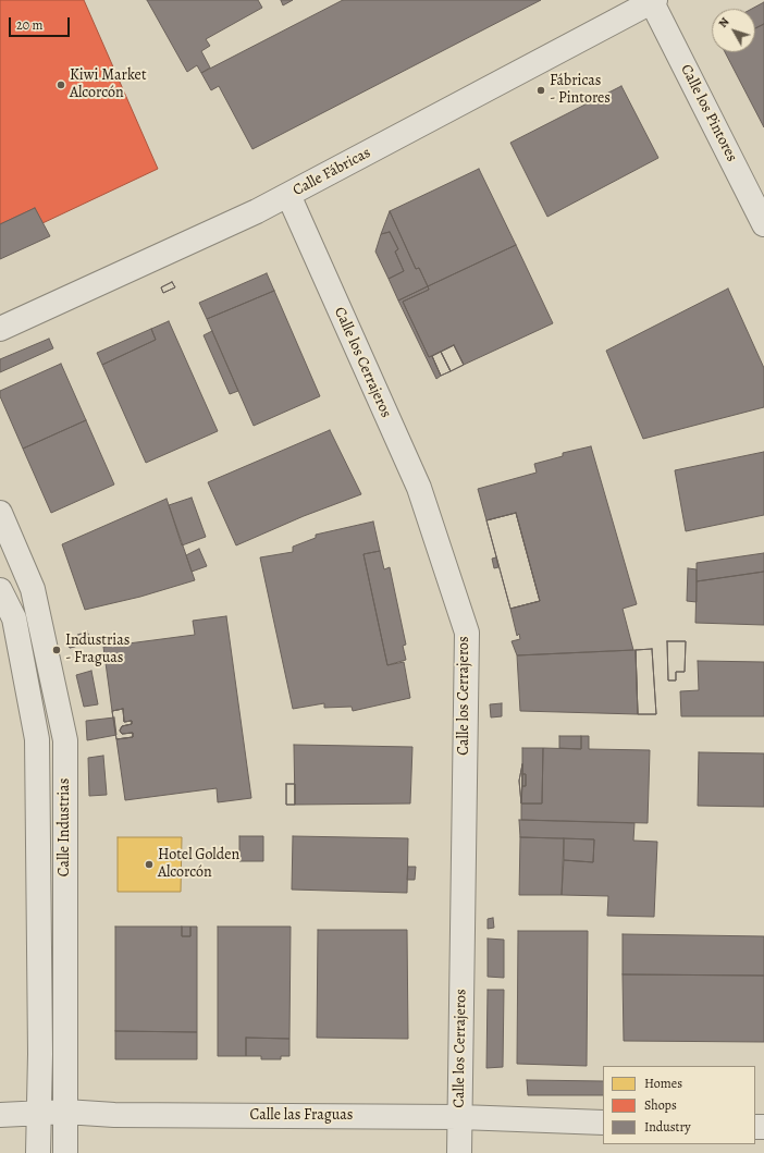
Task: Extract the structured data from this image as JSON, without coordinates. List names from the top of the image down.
{
  "streets": {
    "street": [
      "Calle los Pintores",
      "Calle Fábricas",
      "Calle los Cerrajeros",
      "Calle Industrias",
      "Calle las Fraguas"
    ]
  },
  "crossings": [
    ["Calle los Pintores", "Calle Fábricas"],
    ["Calle Fábricas", "Calle los Cerrajeros"],
    ["Calle los Cerrajeros", "Calle las Fraguas"],
    ["Calle Industrias", "Calle las Fraguas"]
  ],
  "places": [
    "Kiwi Market Alcorcón",
    "Fábricas - Pintores",
    "Industrias - Fraguas",
    "Hotel Golden Alcorcón"
  ],
  "legend": ["Homes", "Shops", "Industry"],
  "scale_bar": "20 m",
  "north": "top left"
}
